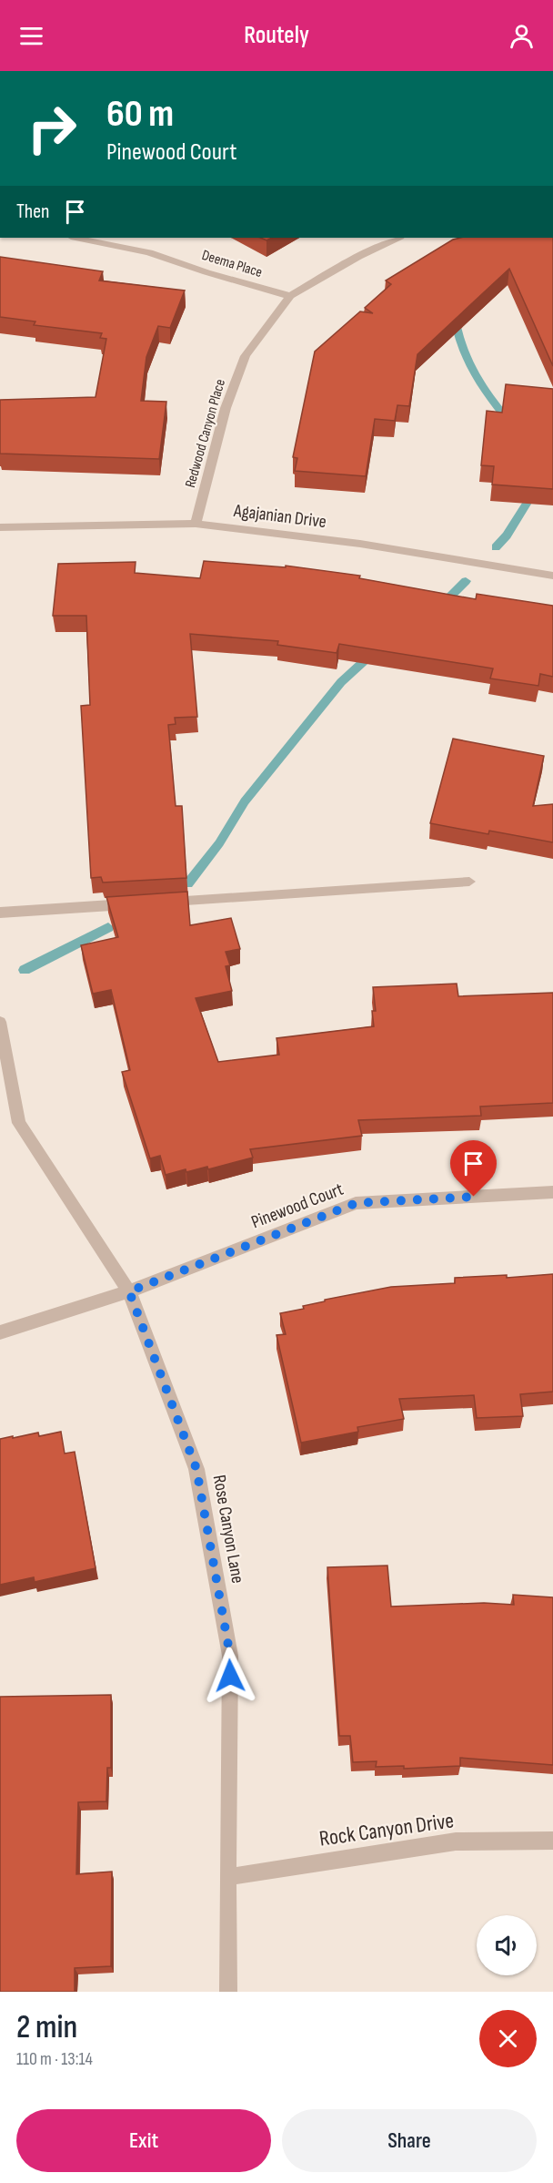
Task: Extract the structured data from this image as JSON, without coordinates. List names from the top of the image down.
{
  "streets": {
    "street": [
      "Deema Place",
      "Redwood Canyon Place",
      "Agajanian Drive",
      "Pinewood Court",
      "Rose Canyon Lane",
      "Rock Canyon Drive"
    ]
  },
  "crossings": [
    ["Deema Place", "Redwood Canyon Place"],
    ["Redwood Canyon Place", "Agajanian Drive"],
    ["Pinewood Court", "Rose Canyon Lane"],
    ["Rose Canyon Lane", "Rock Canyon Drive"]
  ],
  "page": {
    "header": "Routely",
    "turn": ["60 m", "Pinewood Court"],
    "then": "Then",
    "heading": ["2 min", "110 m · 13:14"],
    "buttons": ["Exit", "Share"]
  }
}
